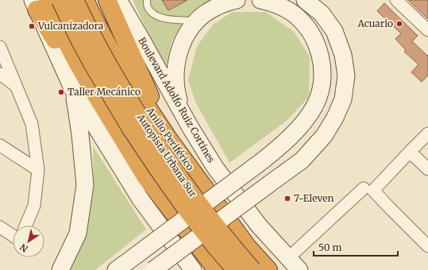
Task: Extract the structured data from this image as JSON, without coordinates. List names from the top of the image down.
{
  "streets": {
    "highway": ["Anillo Periférico", "Autopista Urbana Sur"],
    "main road": ["Boulevard Adolfo Ruiz Cortines"]
  },
  "places": [
    "Acuario",
    "Vulcanizadora",
    "Taller Mecánico",
    "7-Eleven"
  ],
  "scale_bar": "50 m",
  "north": "bottom left"
}
